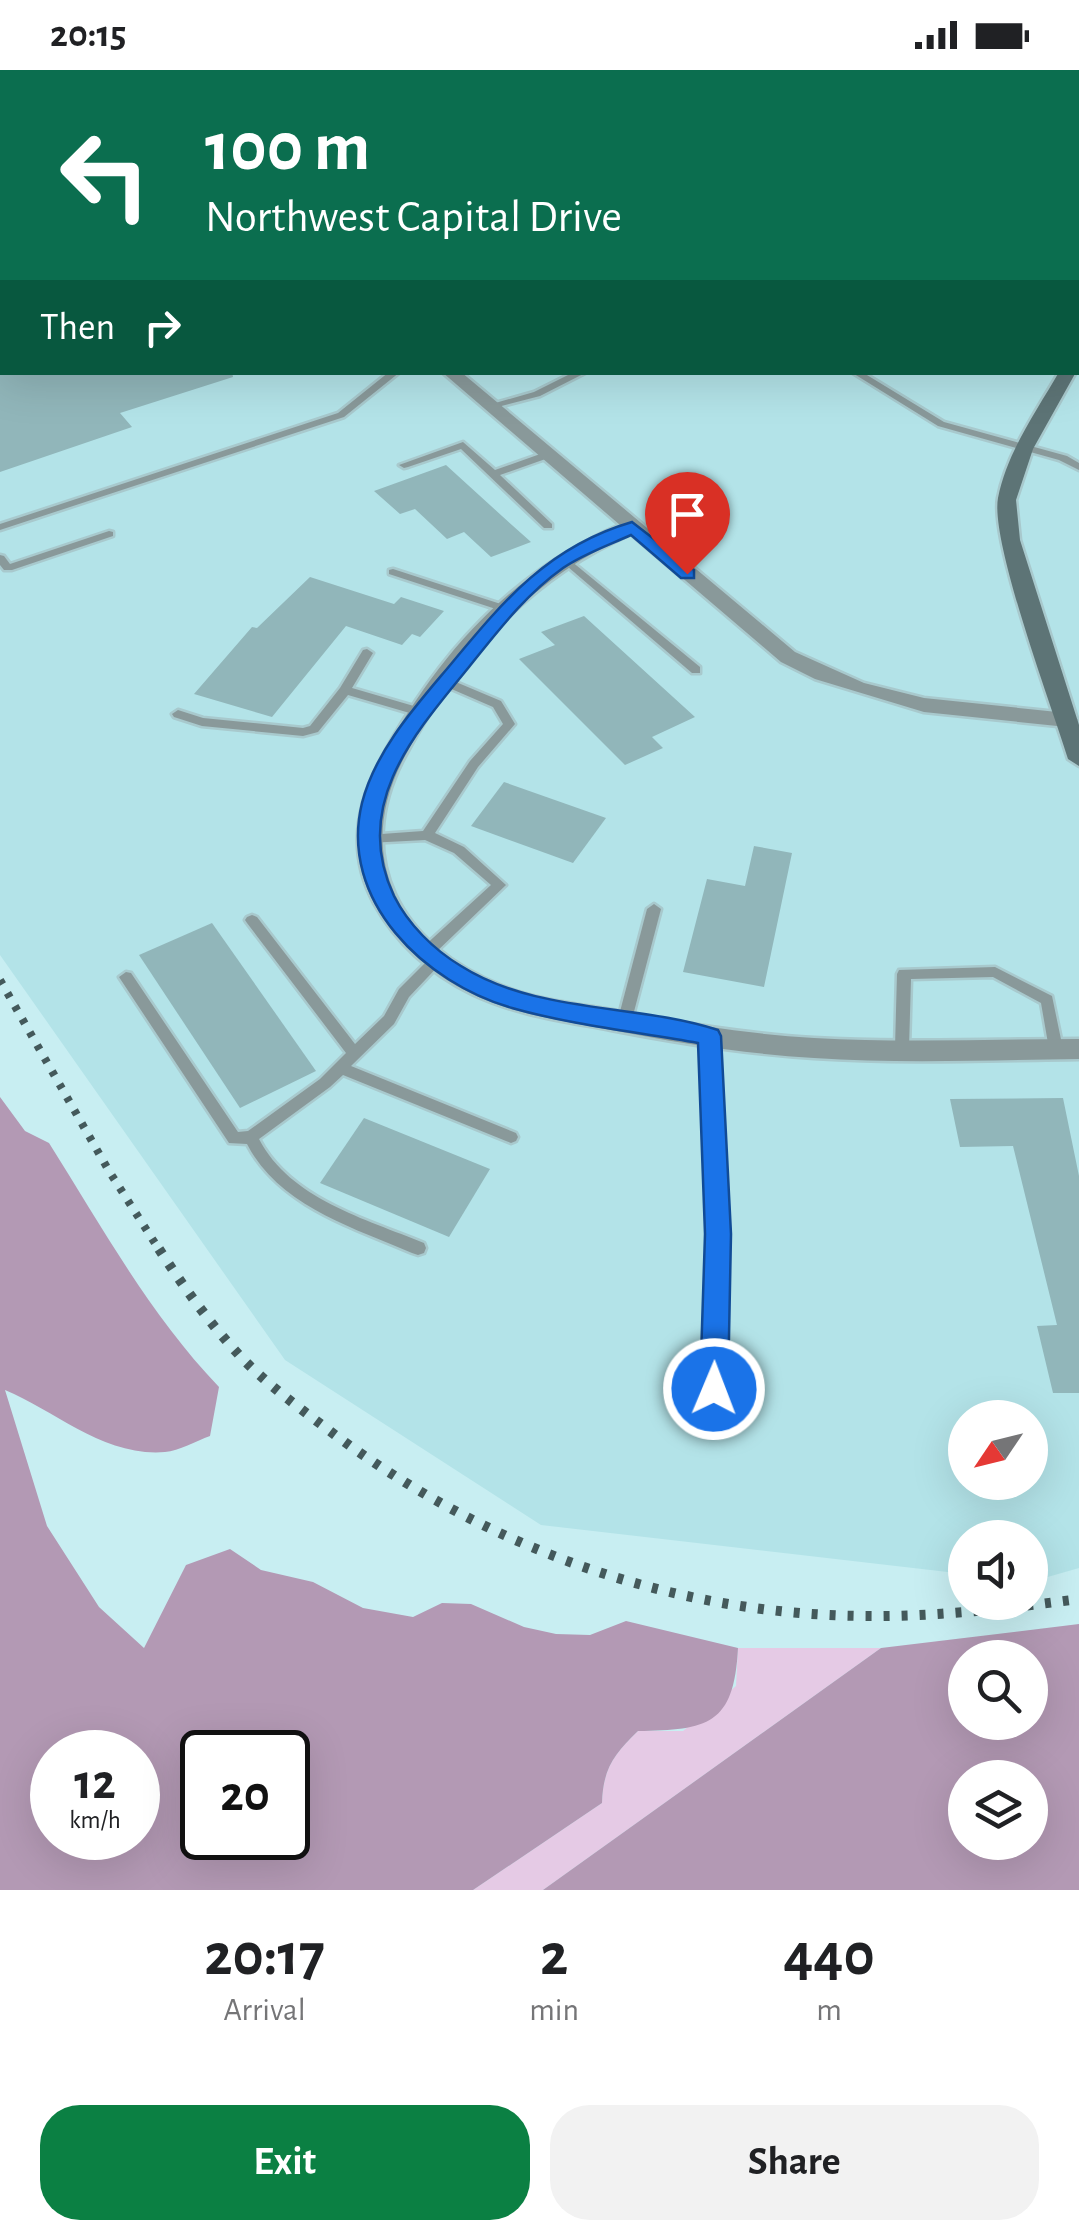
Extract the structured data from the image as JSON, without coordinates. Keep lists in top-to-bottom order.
{
  "north": "bottom left",
  "page": {
    "status": "20:15",
    "turn": ["100 m", "Northwest Capital Drive"],
    "then": "Then",
    "speed": "12 km/h",
    "limit": "20",
    "eta": [
      "20:17",
      "Arrival",
      "2",
      "min",
      "440",
      "m"
    ],
    "buttons": ["Exit", "Share"]
  }
}
